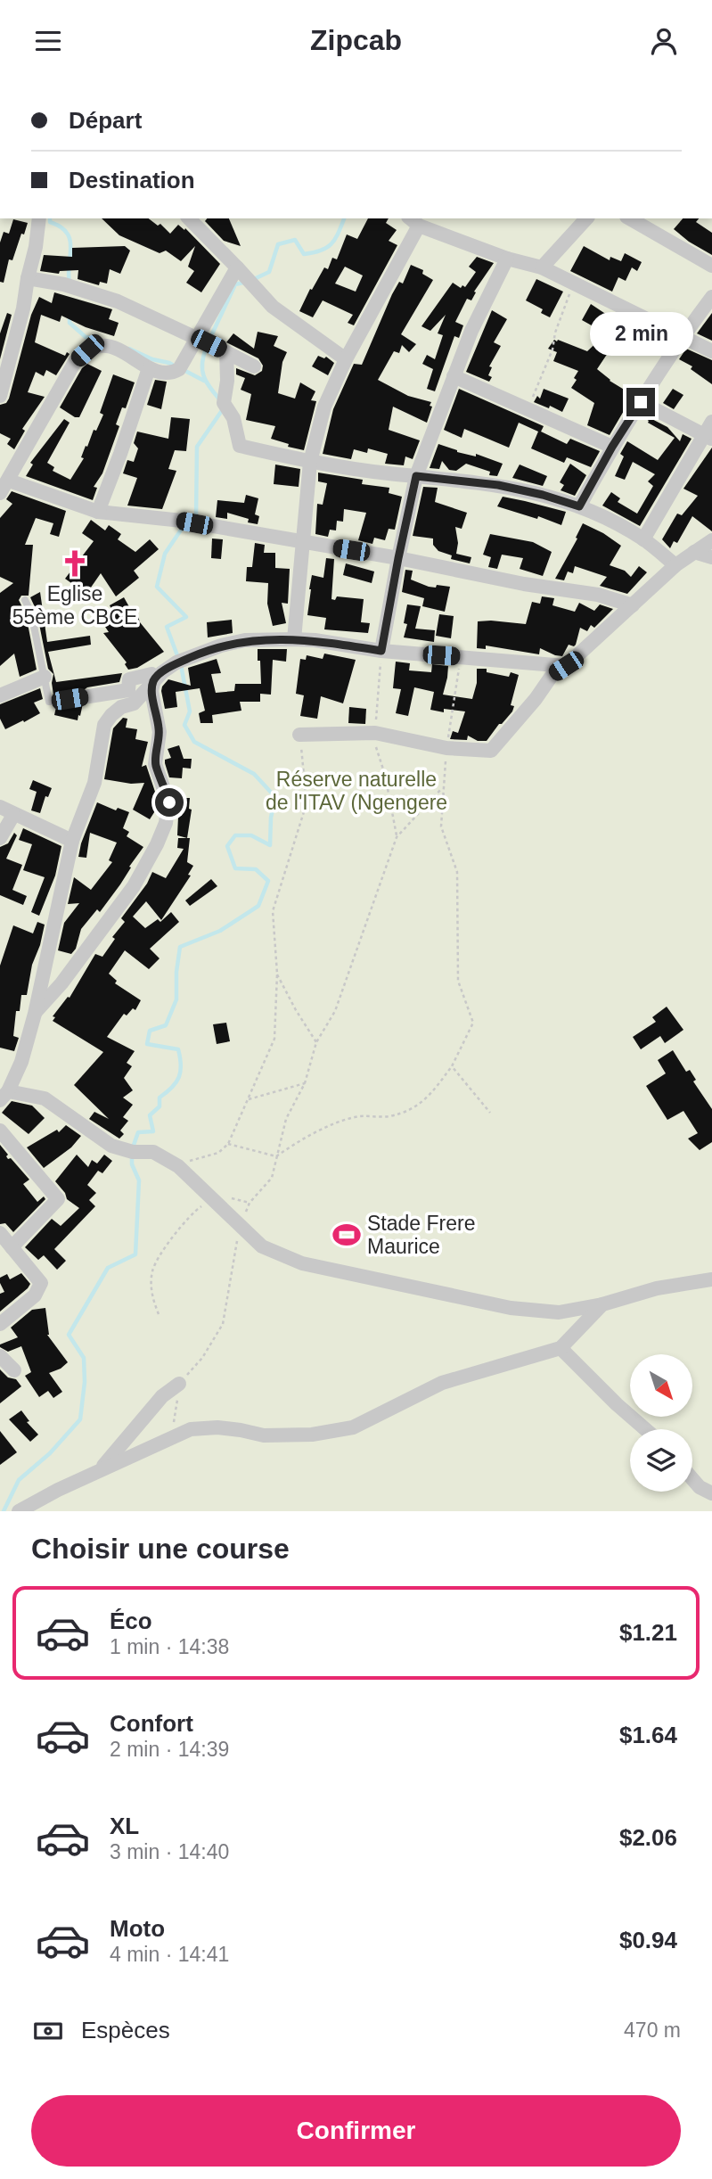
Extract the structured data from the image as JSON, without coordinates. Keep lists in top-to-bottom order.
{
  "parks": ["Réserve naturelle de l'ITAV (Ngengere"],
  "places": {
    "church": ["Eglise 55ème CBCE"],
    "sports": ["Stade Frere Maurice"]
  },
  "north": "bottom right",
  "page": {
    "header": "Zipcab",
    "banner": ["Départ", "Destination"],
    "bubble": "2 min",
    "heading": "Choisir une course",
    "list": [
      {
        "name": "Éco",
        "note": "1 min · 14:38",
        "value": "$1.21"
      },
      {
        "name": "Confort",
        "note": "2 min · 14:39",
        "value": "$1.64"
      },
      {
        "name": "XL",
        "note": "3 min · 14:40",
        "value": "$2.06"
      },
      {
        "name": "Moto",
        "note": "4 min · 14:41",
        "value": "$0.94"
      }
    ],
    "pay": ["Espèces", "470 m"],
    "buttons": "Confirmer"
  }
}
